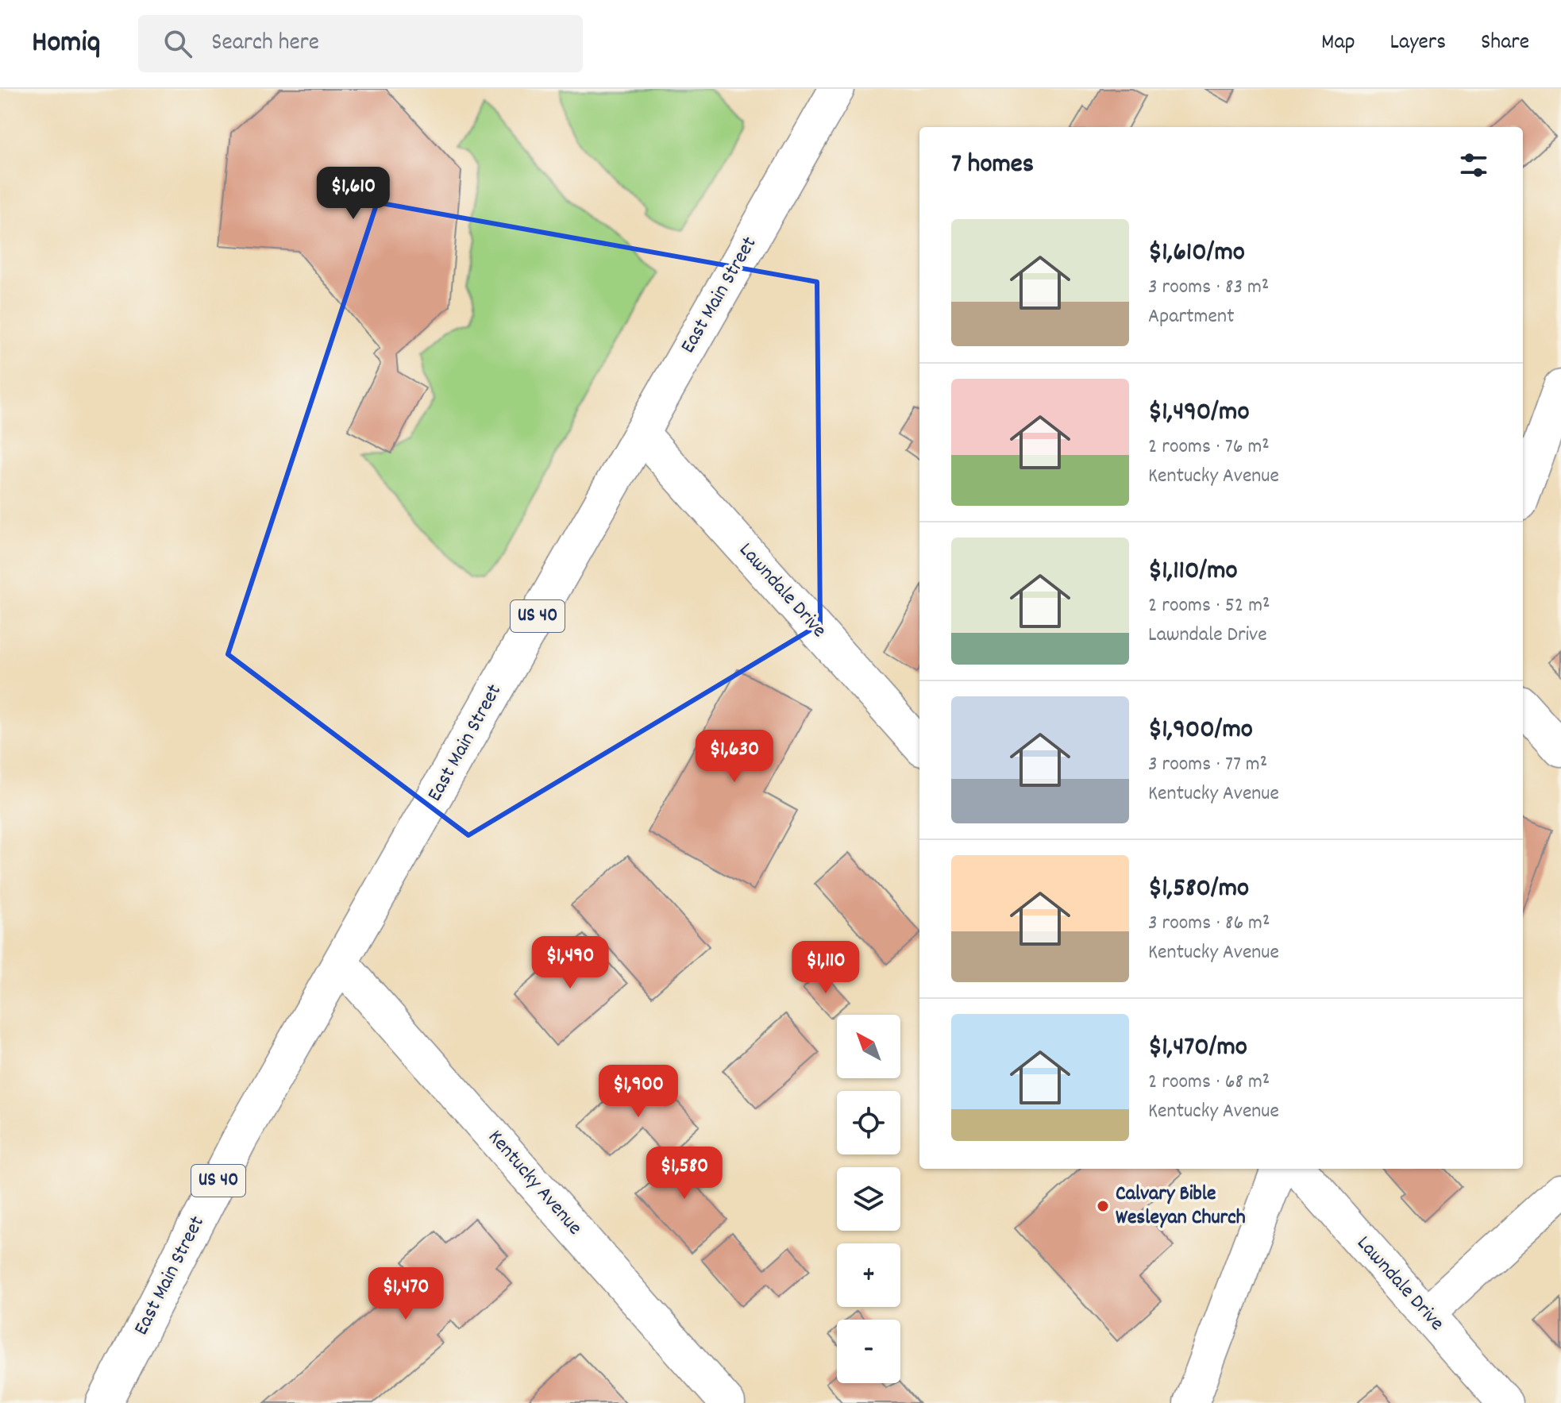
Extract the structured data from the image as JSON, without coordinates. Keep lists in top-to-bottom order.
{
  "streets": {
    "street": [
      "East Main Street",
      "Lawndale Drive",
      "US 40",
      "Kentucky Avenue"
    ]
  },
  "crossings": [
    ["East Main Street", "Lawndale Drive"],
    ["East Main Street", "Kentucky Avenue"]
  ],
  "places": ["Calvary Bible Wesleyan Church"],
  "north": "top left",
  "page": {
    "header": "Homiq",
    "search": "Search here",
    "nav": ["Map", "Layers", "Share"],
    "heading": "7 homes",
    "price": [
      "$1,610",
      "$1,630",
      "$1,490",
      "$1,110",
      "$1,900",
      "$1,580",
      "$1,470"
    ],
    "list": [
      {
        "name": "$1,610/mo",
        "note": "3 rooms · 83 m² · Apartment"
      },
      {
        "name": "$1,490/mo",
        "note": "2 rooms · 76 m² · Kentucky Avenue"
      },
      {
        "name": "$1,110/mo",
        "note": "2 rooms · 52 m² · Lawndale Drive"
      },
      {
        "name": "$1,900/mo",
        "note": "3 rooms · 77 m² · Kentucky Avenue"
      },
      {
        "name": "$1,580/mo",
        "note": "3 rooms · 86 m² · Kentucky Avenue"
      },
      {
        "name": "$1,470/mo",
        "note": "2 rooms · 68 m² · Kentucky Avenue"
      }
    ],
    "map_buttons": ["+", "−"]
  }
}
